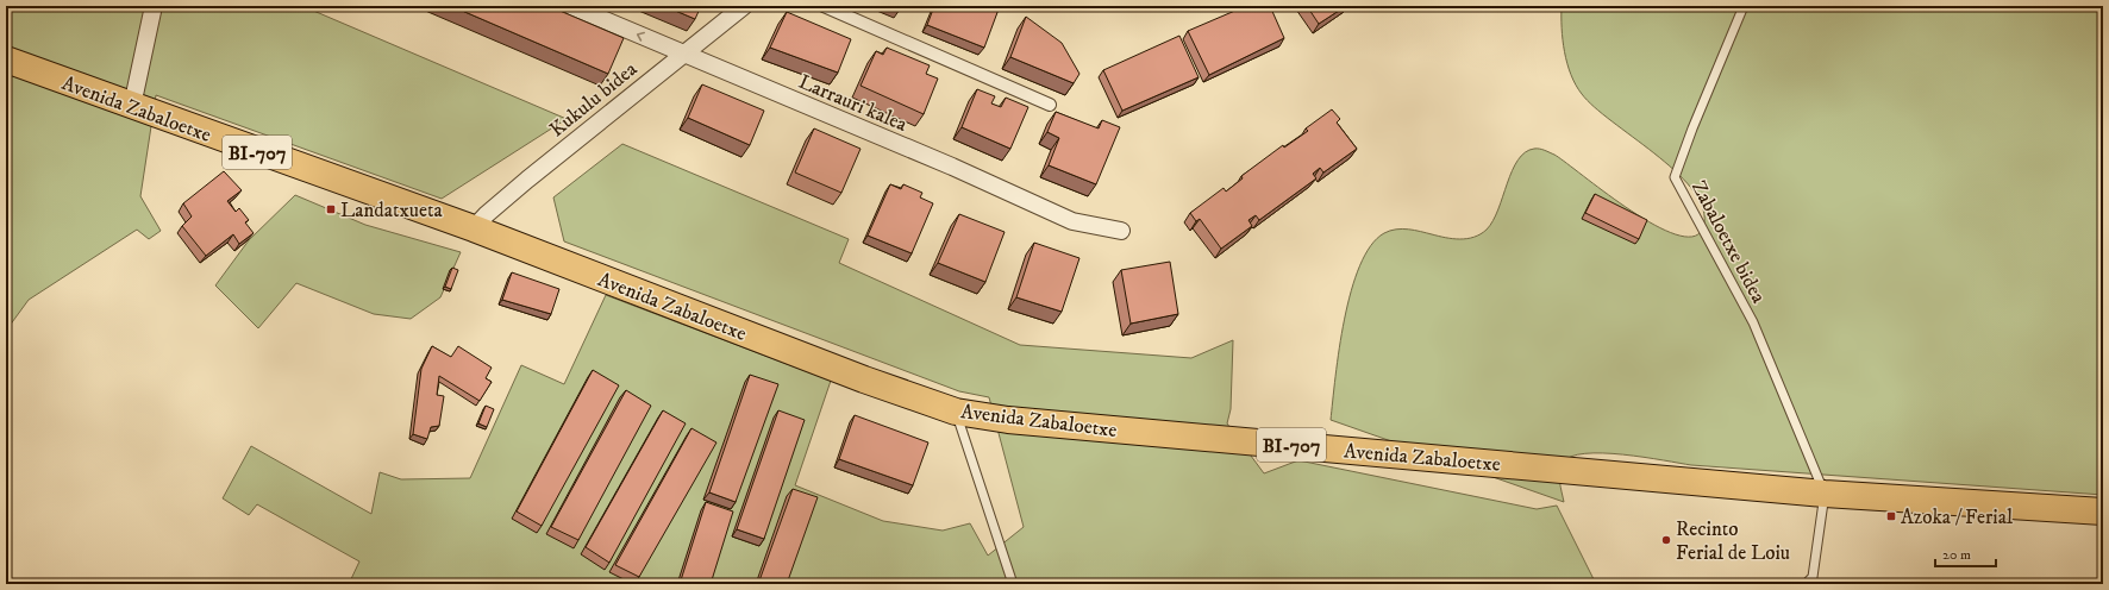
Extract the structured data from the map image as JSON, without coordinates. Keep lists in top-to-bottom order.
{
  "streets": {
    "main road": ["Avenida Zabaloetxe", "BI-707"],
    "street": ["Kukulu bidea", "Larrauri kalea"],
    "lane": ["Zabaloetxe bidea"]
  },
  "crossings": [
    ["Kukulu bidea", "Larrauri kalea"],
    ["Kukulu bidea", "Avenida Zabaloetxe"],
    ["Avenida Zabaloetxe", "Zabaloetxe bidea"]
  ],
  "places": {
    "transit": ["Landatxueta", "Azoka / Ferial"],
    "other": ["Recinto Ferial de Loiu"]
  },
  "scale_bar": "20 m"
}
